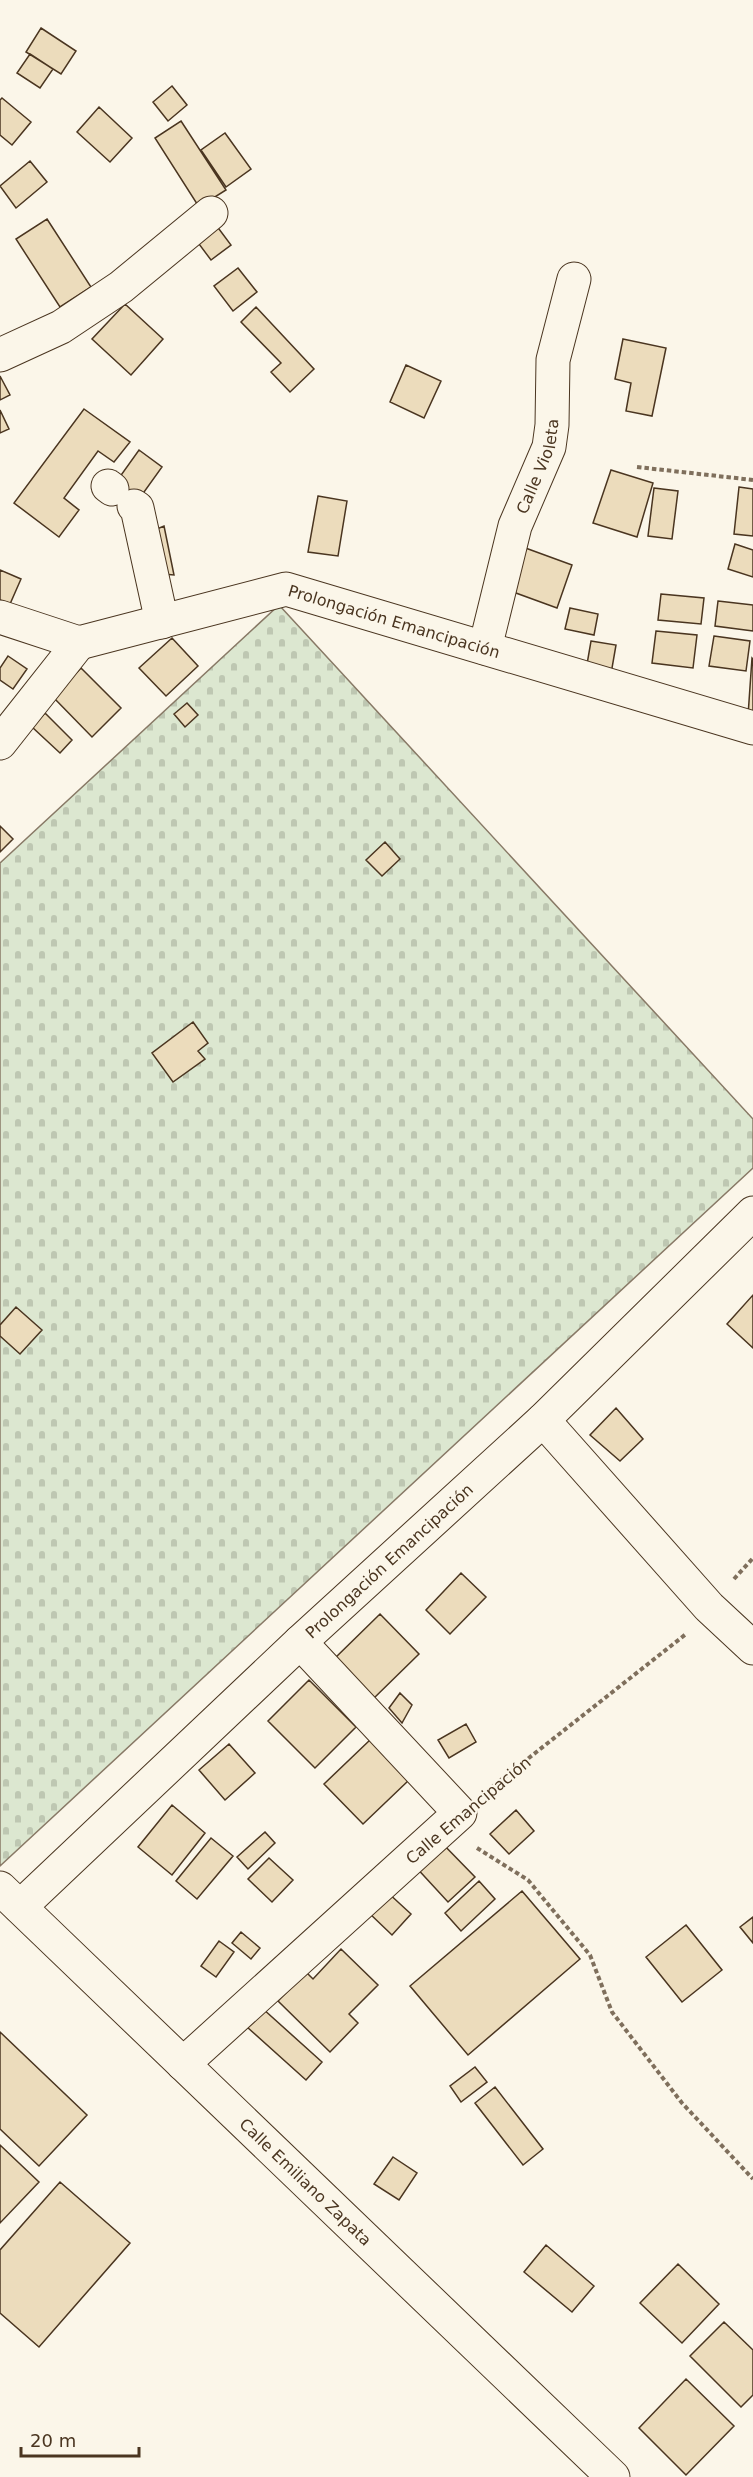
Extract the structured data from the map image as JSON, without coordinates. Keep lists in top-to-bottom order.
{
  "streets": {
    "street": [
      "Calle Violeta",
      "Prolongación Emancipación",
      "Calle Emancipación",
      "Calle Emiliano Zapata"
    ]
  },
  "crossings": [
    ["Calle Violeta", "Prolongación Emancipación"],
    ["Prolongación Emancipación", "Calle Emiliano Zapata"],
    ["Calle Emancipación", "Calle Emiliano Zapata"]
  ],
  "scale_bar": "20 m"
}
